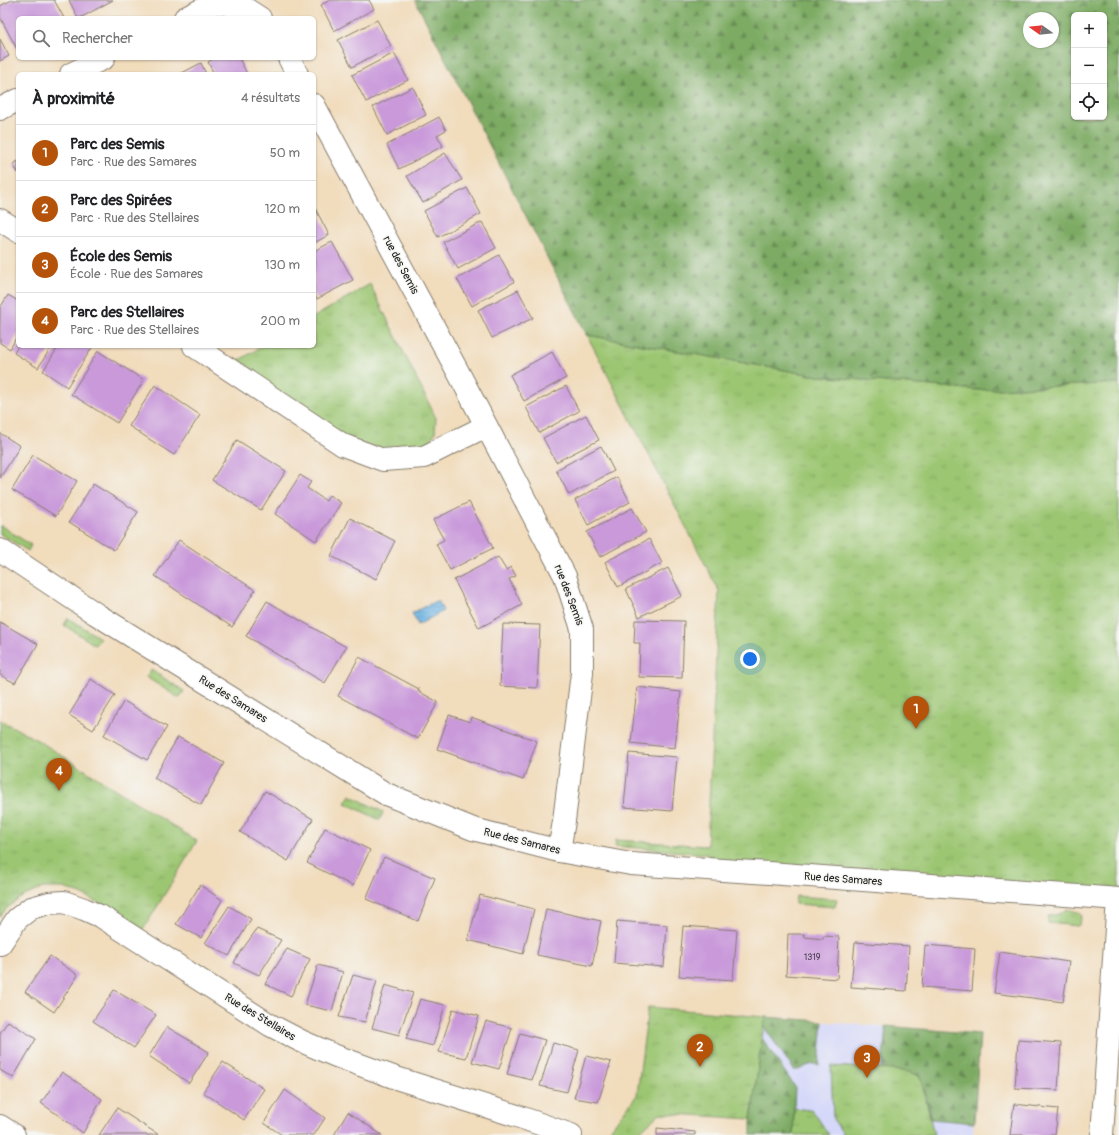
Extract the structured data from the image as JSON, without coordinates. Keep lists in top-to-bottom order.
{
  "streets": {
    "street": ["rue des Semis", "Rue des Samares", "Rue des Stellaires"]
  },
  "crossings": [
    ["rue des Semis", "Rue des Samares"]
  ],
  "house_numbers": ["1319"],
  "north": "left",
  "page": {
    "map_buttons": ["+", "−"],
    "search": "Rechercher",
    "heading": ["À proximité", "4 résultats"],
    "list": [
      {
        "mark": "1",
        "name": "Parc des Semis",
        "note": "Parc · Rue des Samares",
        "value": "50 m"
      },
      {
        "mark": "2",
        "name": "Parc des Spirées",
        "note": "Parc · Rue des Stellaires",
        "value": "120 m"
      },
      {
        "mark": "3",
        "name": "École des Semis",
        "note": "École · Rue des Samares",
        "value": "130 m"
      },
      {
        "mark": "4",
        "name": "Parc des Stellaires",
        "note": "Parc · Rue des Stellaires",
        "value": "200 m"
      }
    ],
    "pins": [
      "1",
      "4",
      "2",
      "3"
    ]
  }
}
